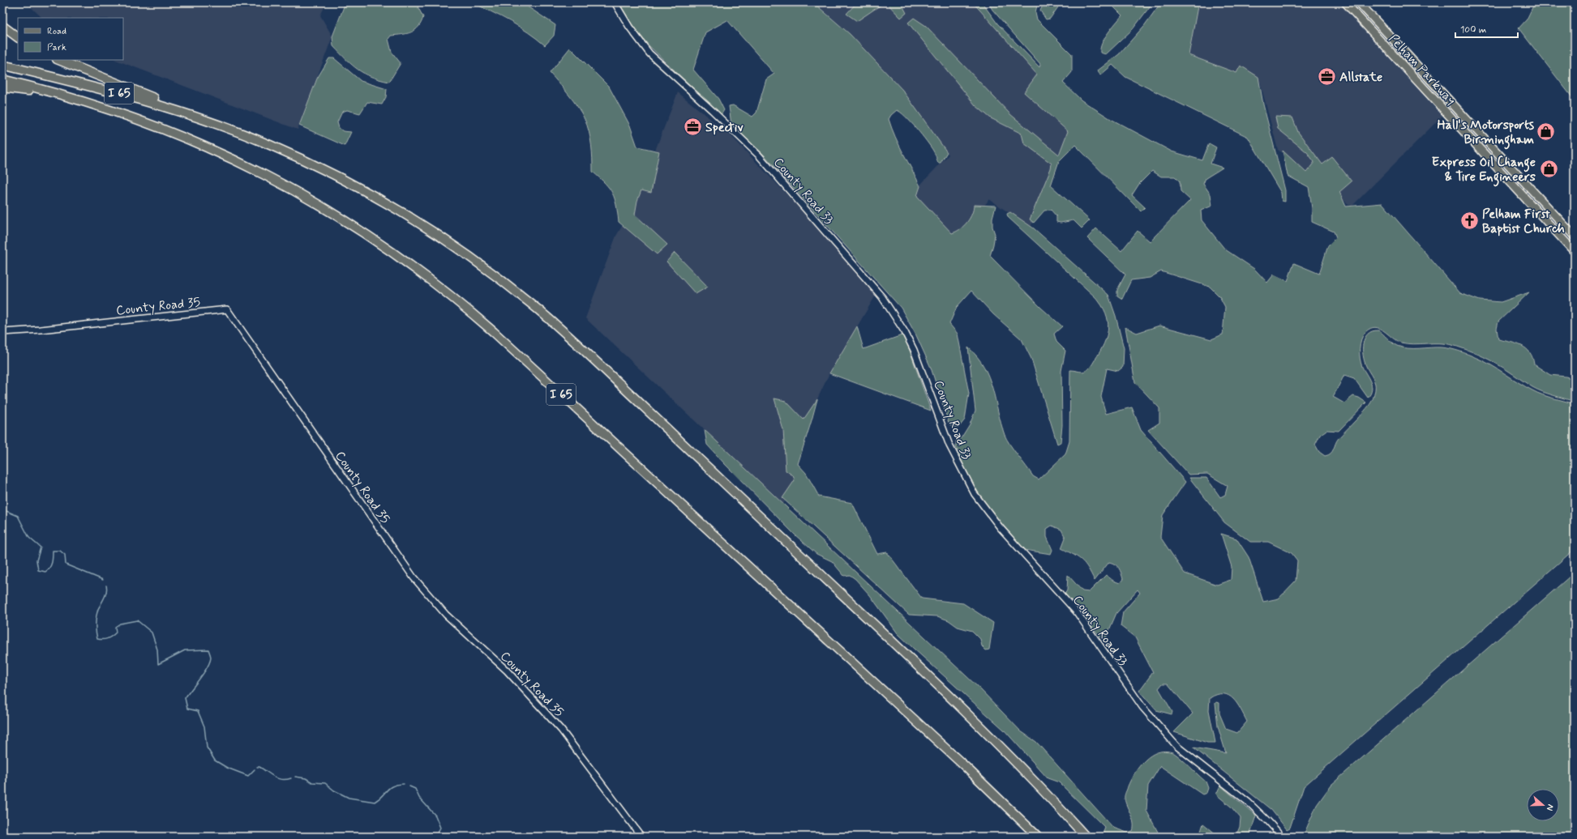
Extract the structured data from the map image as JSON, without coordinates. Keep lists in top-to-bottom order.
{
  "streets": {
    "highway": ["I 65"],
    "main road": ["Pelham Parkway"],
    "street": ["County Road 33", "County Road 35"]
  },
  "places": {
    "office": ["Allstate", "Spectiv"],
    "shop": ["Hall's Motorsports Birmingham", "Express Oil Change & Tire Engineers"],
    "church": ["Pelham First Baptist Church"]
  },
  "legend": ["Road", "Park"],
  "scale_bar": "100 m",
  "north": "right"
}
